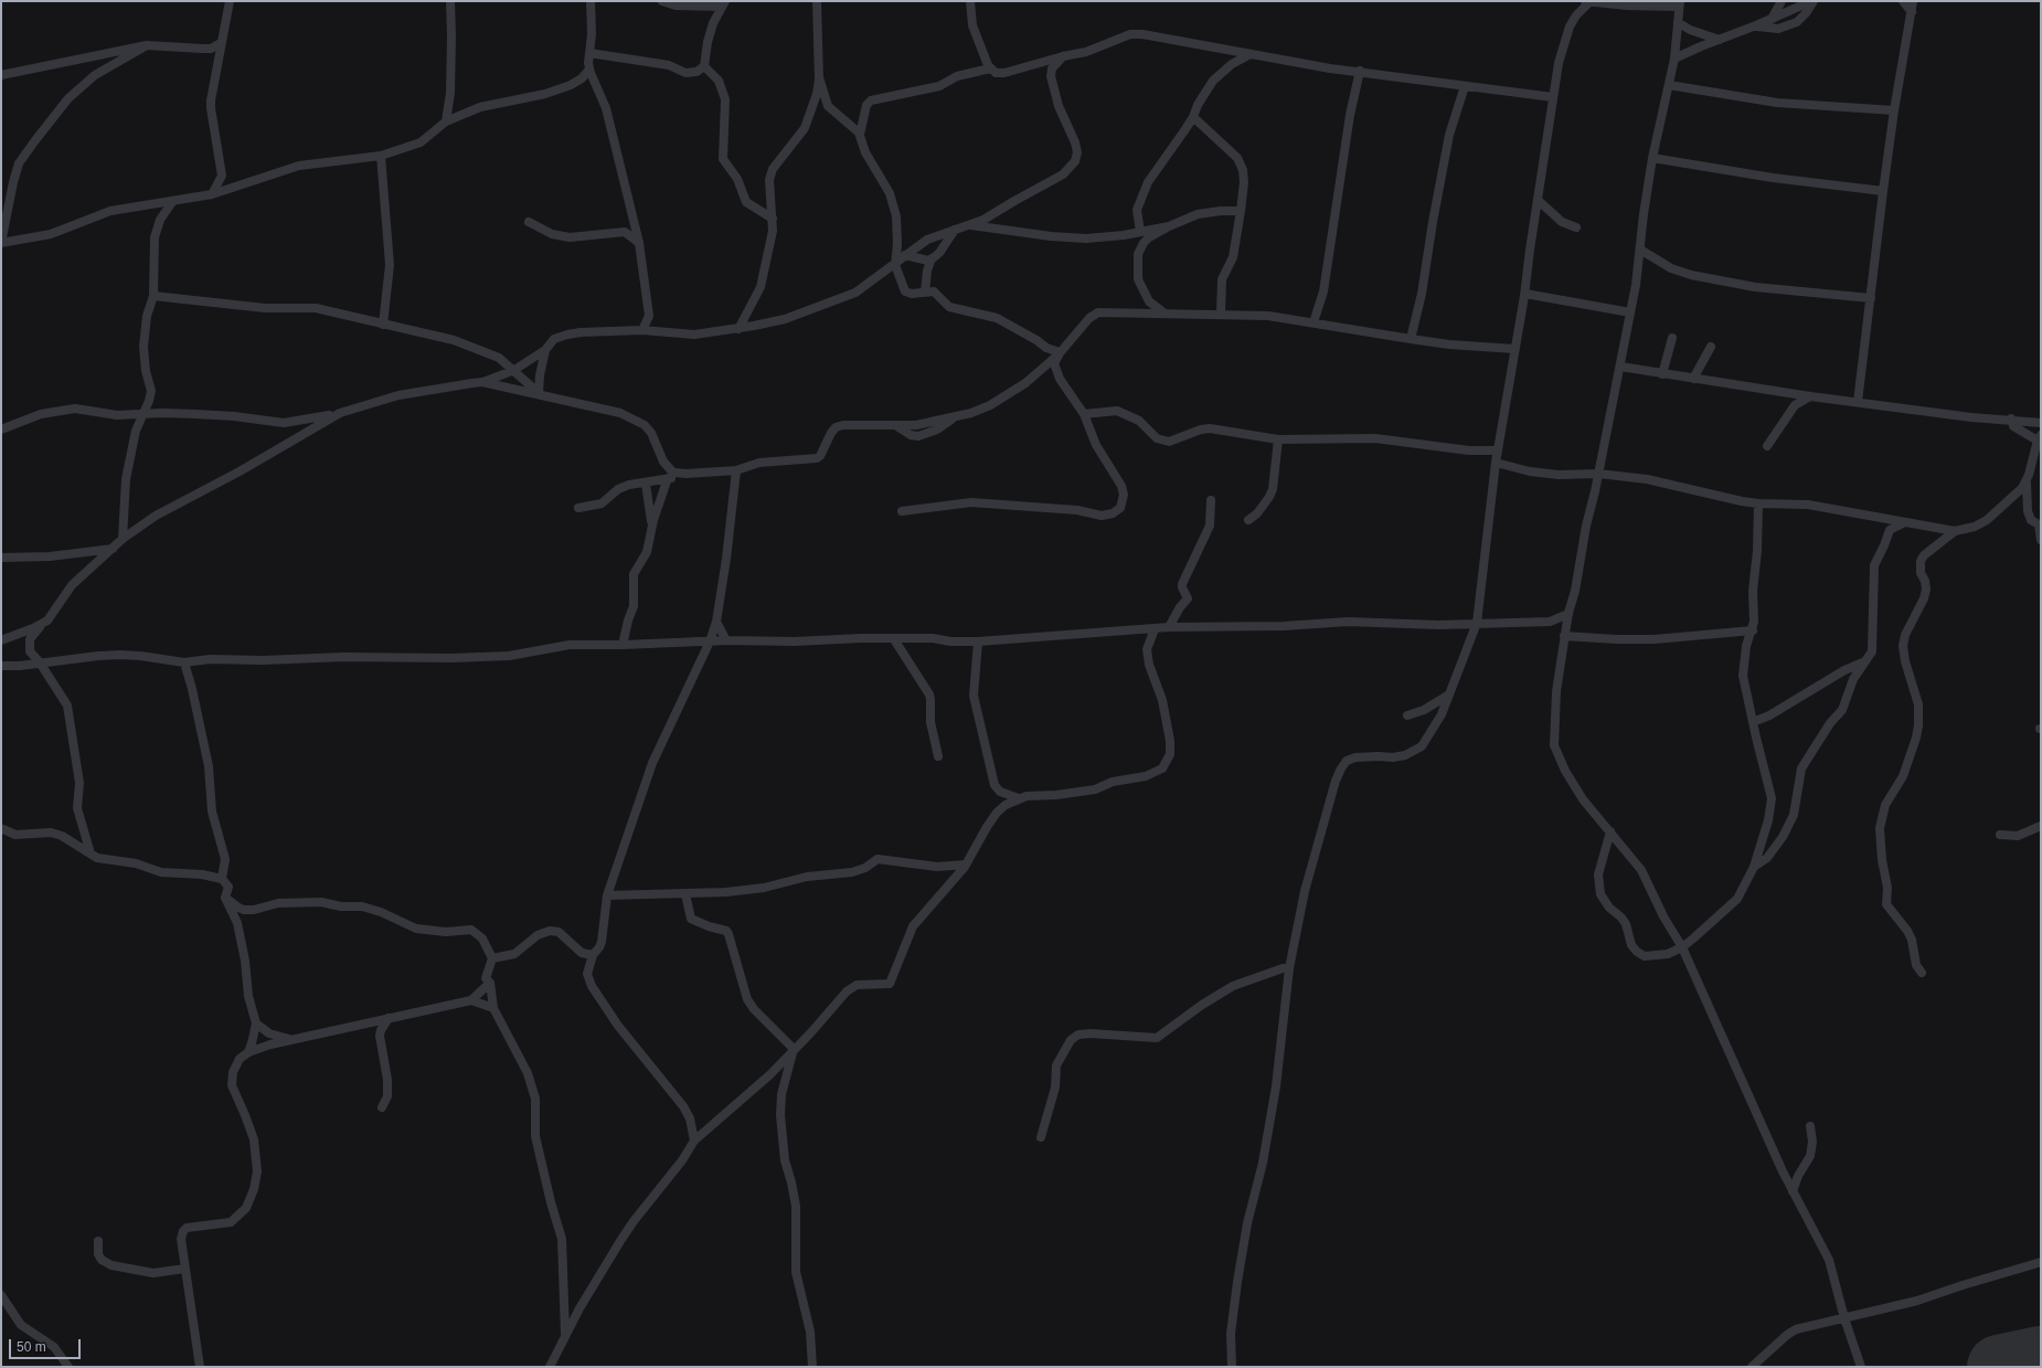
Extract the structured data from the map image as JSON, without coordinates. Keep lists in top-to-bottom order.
{
  "scale_bar": "50 m"
}
